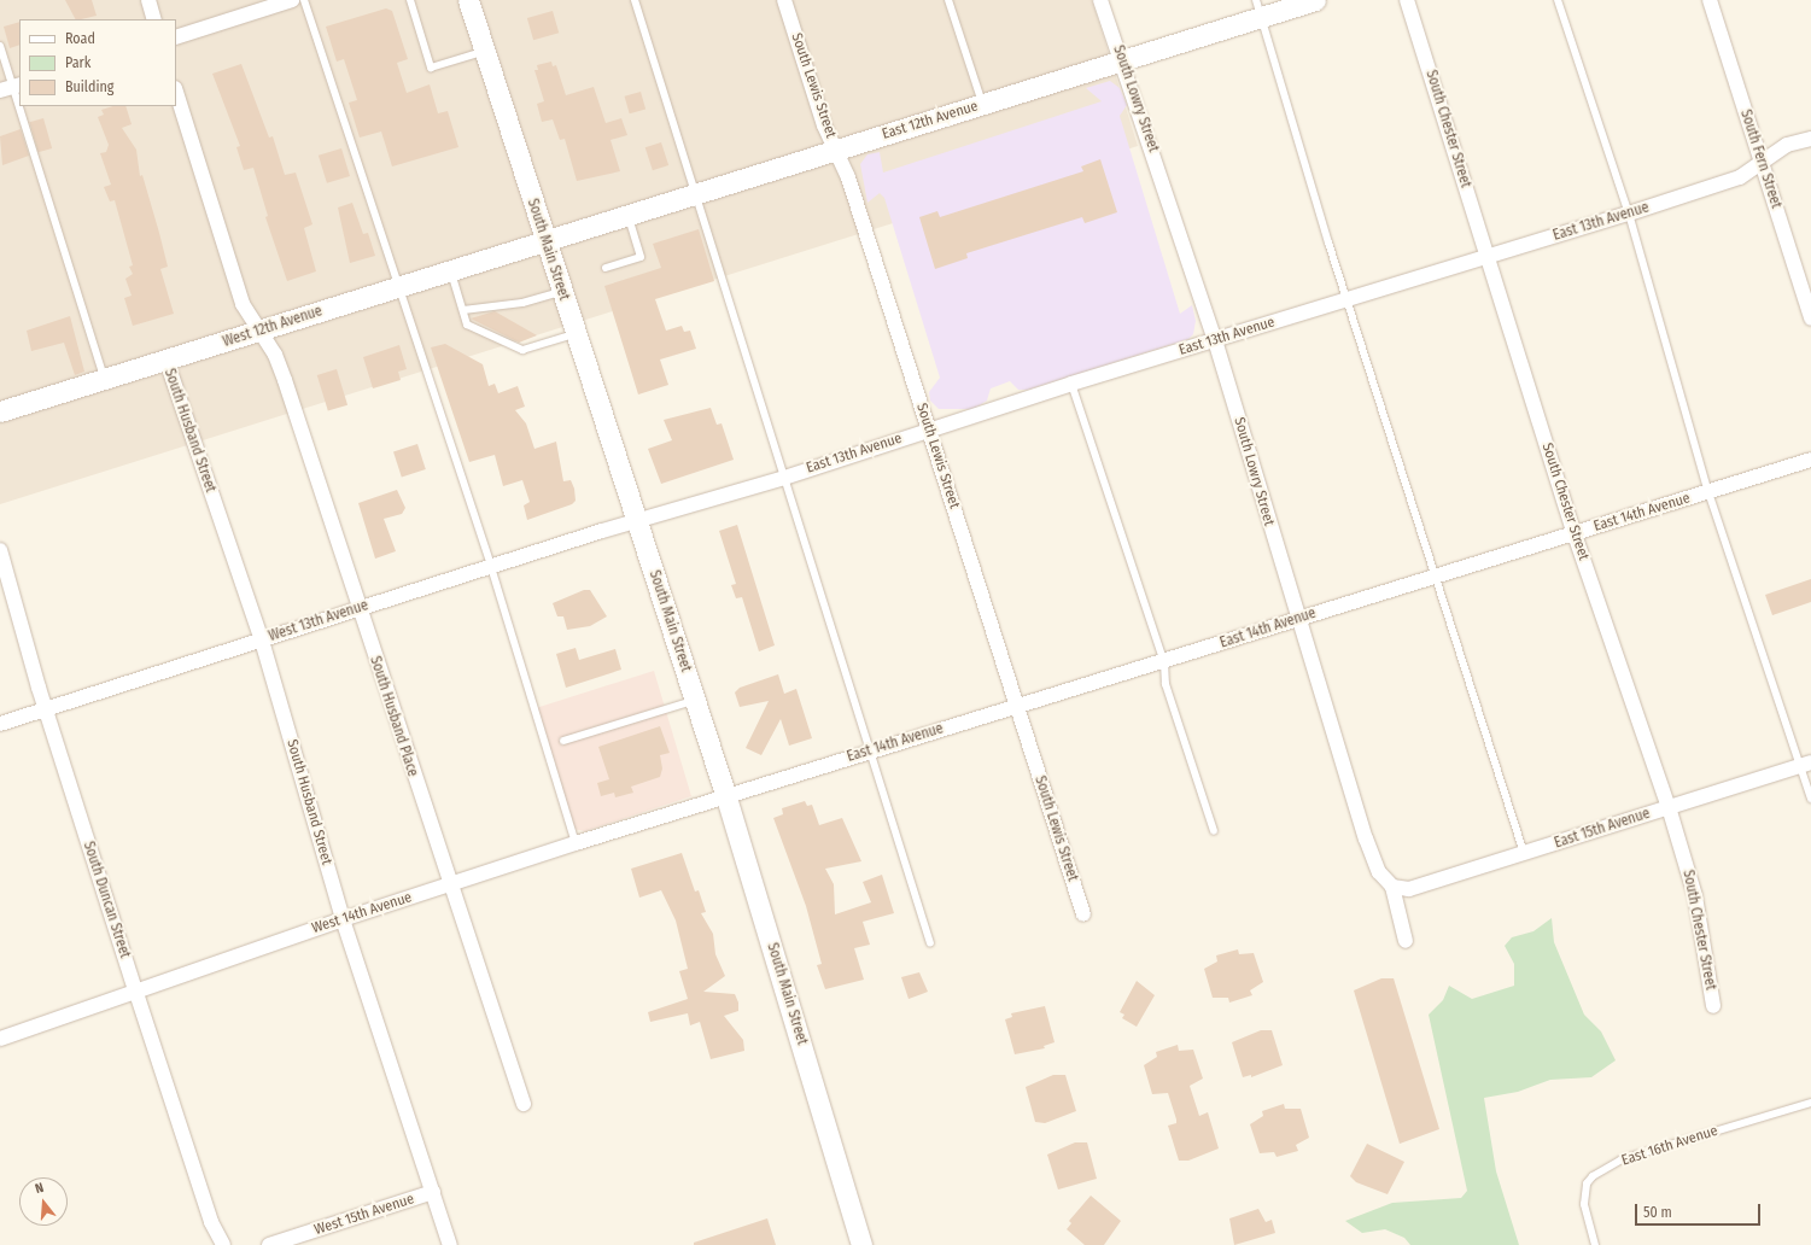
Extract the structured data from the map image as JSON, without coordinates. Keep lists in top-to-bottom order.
{
  "streets": {
    "main road": ["East 12th Avenue", "South Main Street", "West 12th Avenue"],
    "street": [
      "South Lewis Street",
      "South Lowry Street",
      "South Chester Street",
      "South Fern Street",
      "East 13th Avenue",
      "South Husband Street",
      "East 14th Avenue",
      "West 13th Avenue",
      "South Husband Place",
      "East 15th Avenue",
      "South Duncan Street",
      "West 14th Avenue",
      "West 15th Avenue"
    ],
    "lane": ["East 16th Avenue"]
  },
  "crossings": [
    ["South Lewis Street", "East 12th Avenue"],
    ["South Lewis Street", "East 13th Avenue"],
    ["South Lewis Street", "East 14th Avenue"],
    ["South Lowry Street", "East 12th Avenue"],
    ["South Lowry Street", "East 13th Avenue"],
    ["South Lowry Street", "East 14th Avenue"],
    ["South Lowry Street", "East 15th Avenue"],
    ["East 12th Avenue", "South Main Street"],
    ["East 12th Avenue", "West 12th Avenue"],
    ["South Chester Street", "East 13th Avenue"],
    ["South Chester Street", "East 14th Avenue"],
    ["South Chester Street", "East 15th Avenue"],
    ["South Fern Street", "East 13th Avenue"],
    ["East 13th Avenue", "South Main Street"],
    ["East 13th Avenue", "West 13th Avenue"],
    ["South Main Street", "West 12th Avenue"],
    ["South Main Street", "East 14th Avenue"],
    ["South Main Street", "West 13th Avenue"],
    ["South Main Street", "West 14th Avenue"],
    ["West 12th Avenue", "South Husband Street"],
    ["West 12th Avenue", "South Husband Place"],
    ["South Husband Street", "West 13th Avenue"],
    ["South Husband Street", "West 14th Avenue"],
    ["South Husband Street", "West 15th Avenue"],
    ["East 14th Avenue", "West 14th Avenue"],
    ["West 13th Avenue", "South Husband Place"],
    ["West 13th Avenue", "South Duncan Street"],
    ["South Husband Place", "West 14th Avenue"],
    ["South Duncan Street", "West 14th Avenue"]
  ],
  "legend": ["Road", "Park", "Building"],
  "scale_bar": "50 m",
  "north": "top"
}
